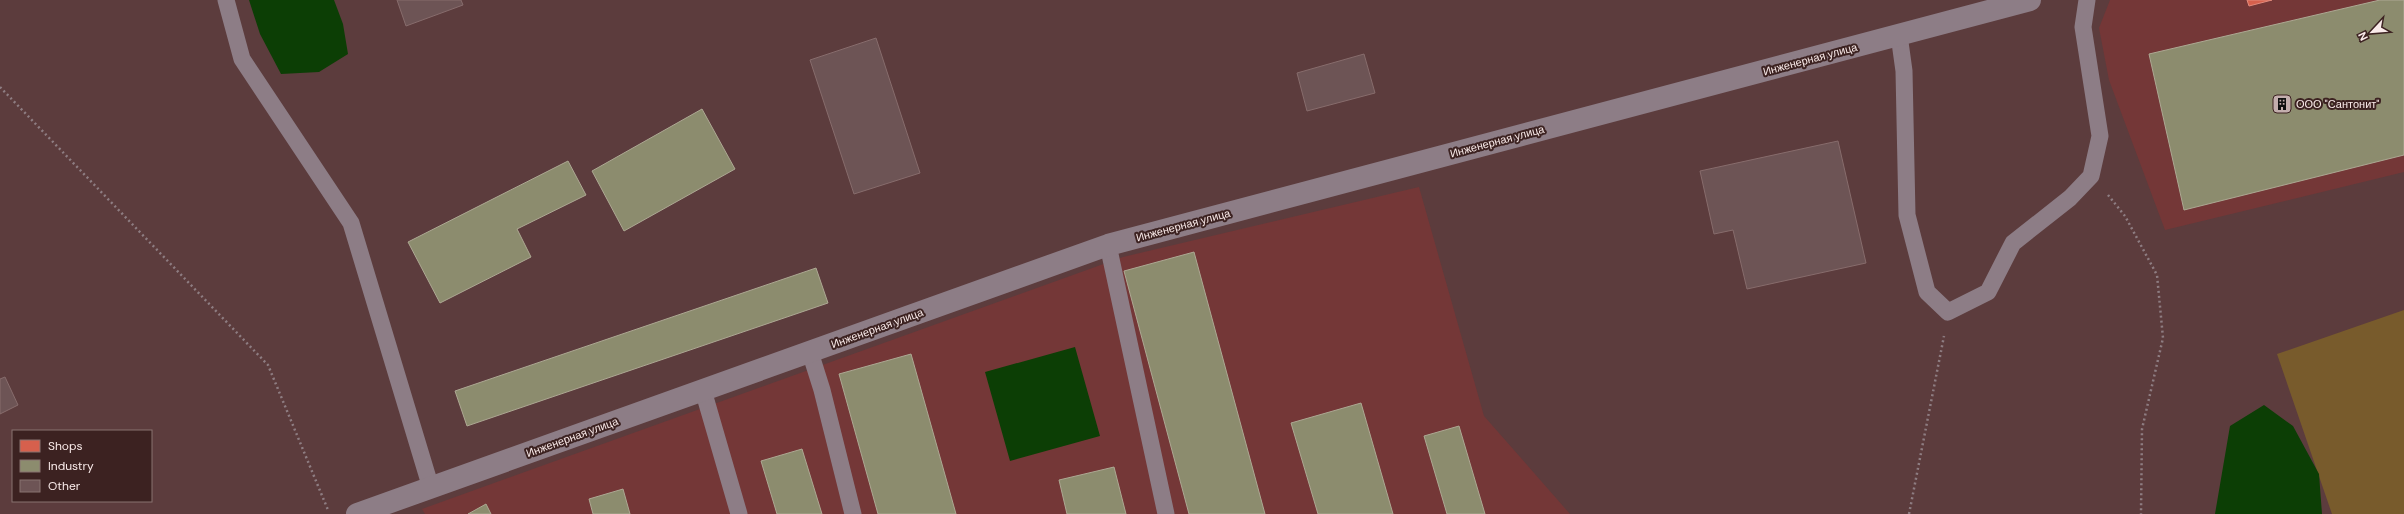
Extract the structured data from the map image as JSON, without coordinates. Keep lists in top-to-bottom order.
{
  "streets": {
    "street": ["Инженерная улица"]
  },
  "places": {
    "building": ["ООО \"Сантонит\""]
  },
  "legend": ["Shops", "Industry", "Other"],
  "north": "bottom left"
}
